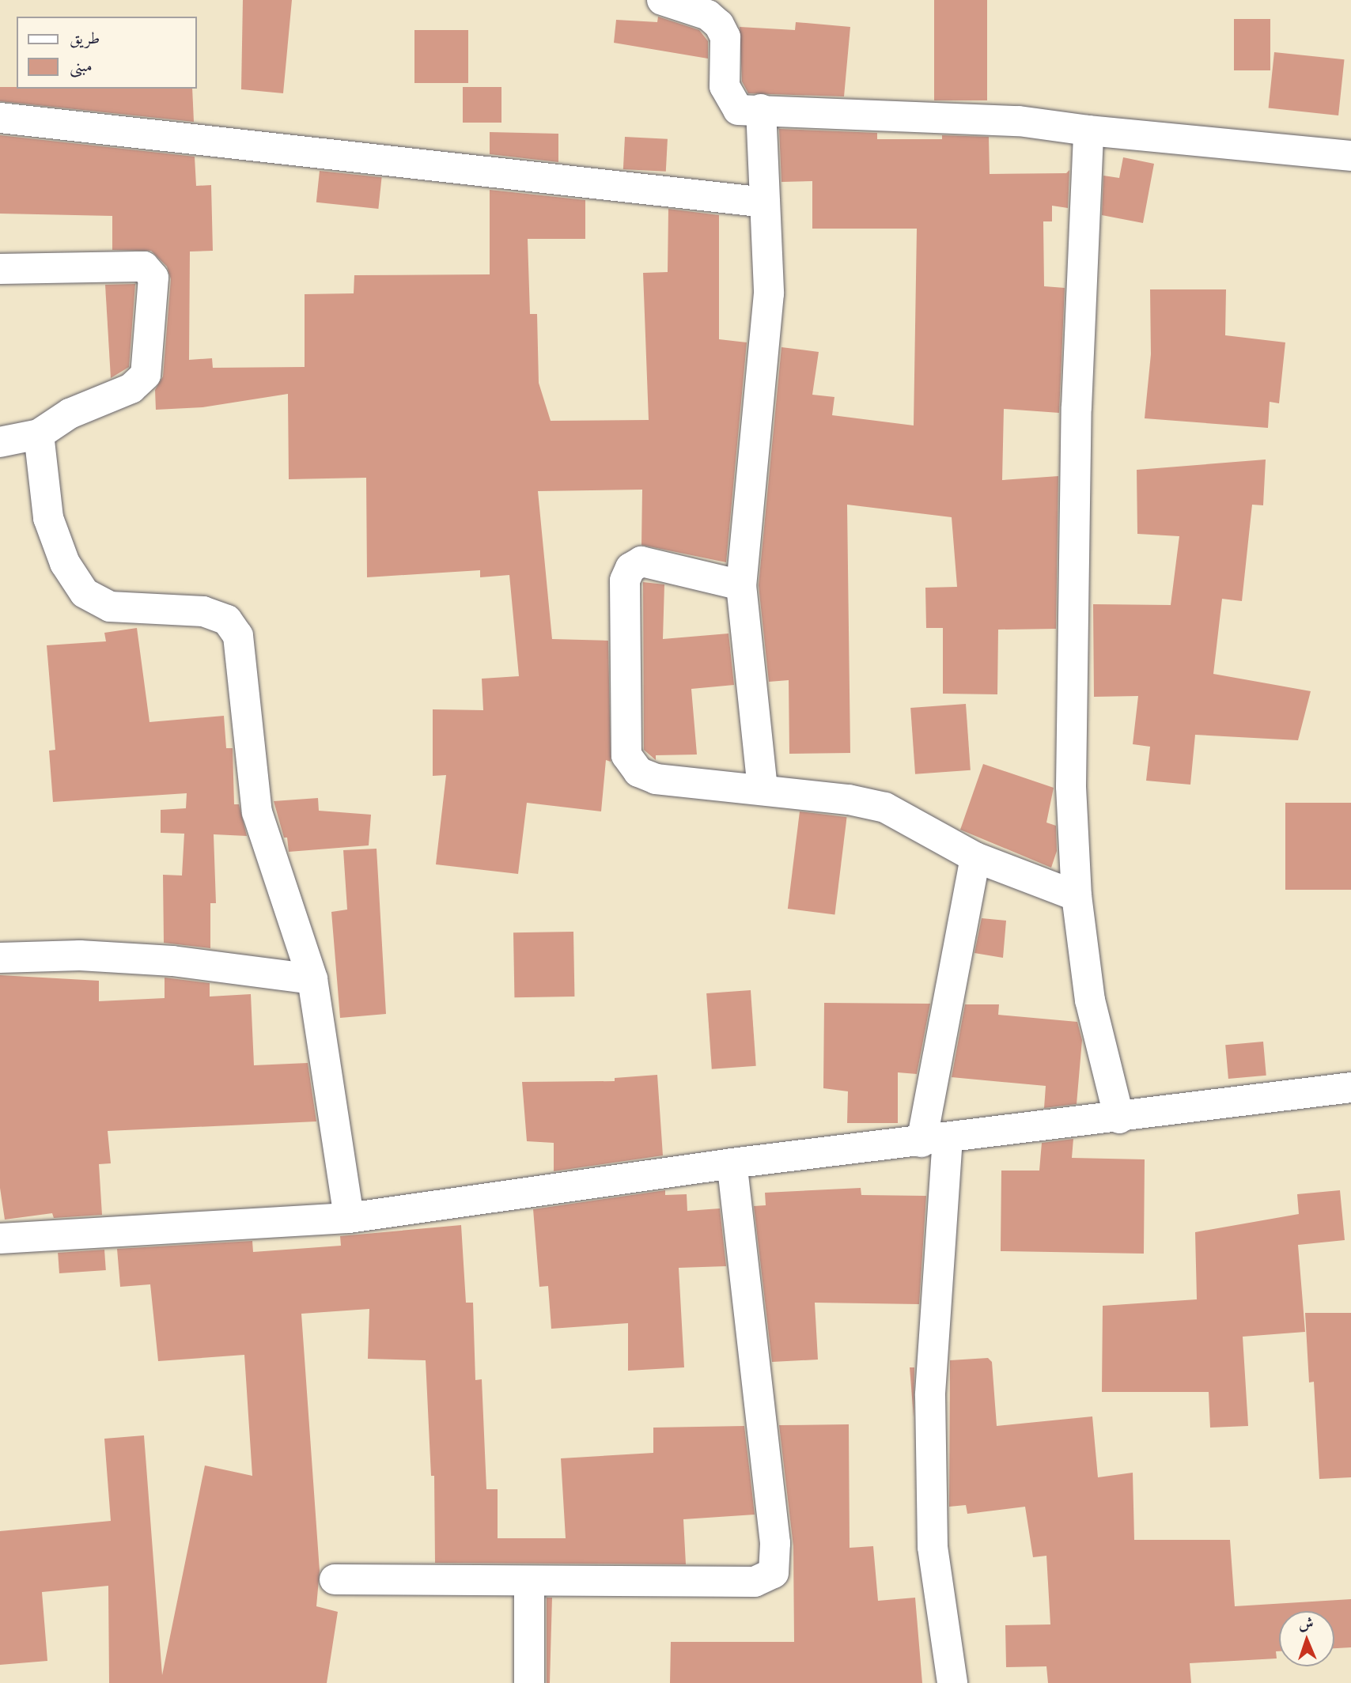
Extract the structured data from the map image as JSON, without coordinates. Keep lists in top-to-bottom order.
{
  "legend": ["طريق", "مبنى"],
  "north": "top"
}
